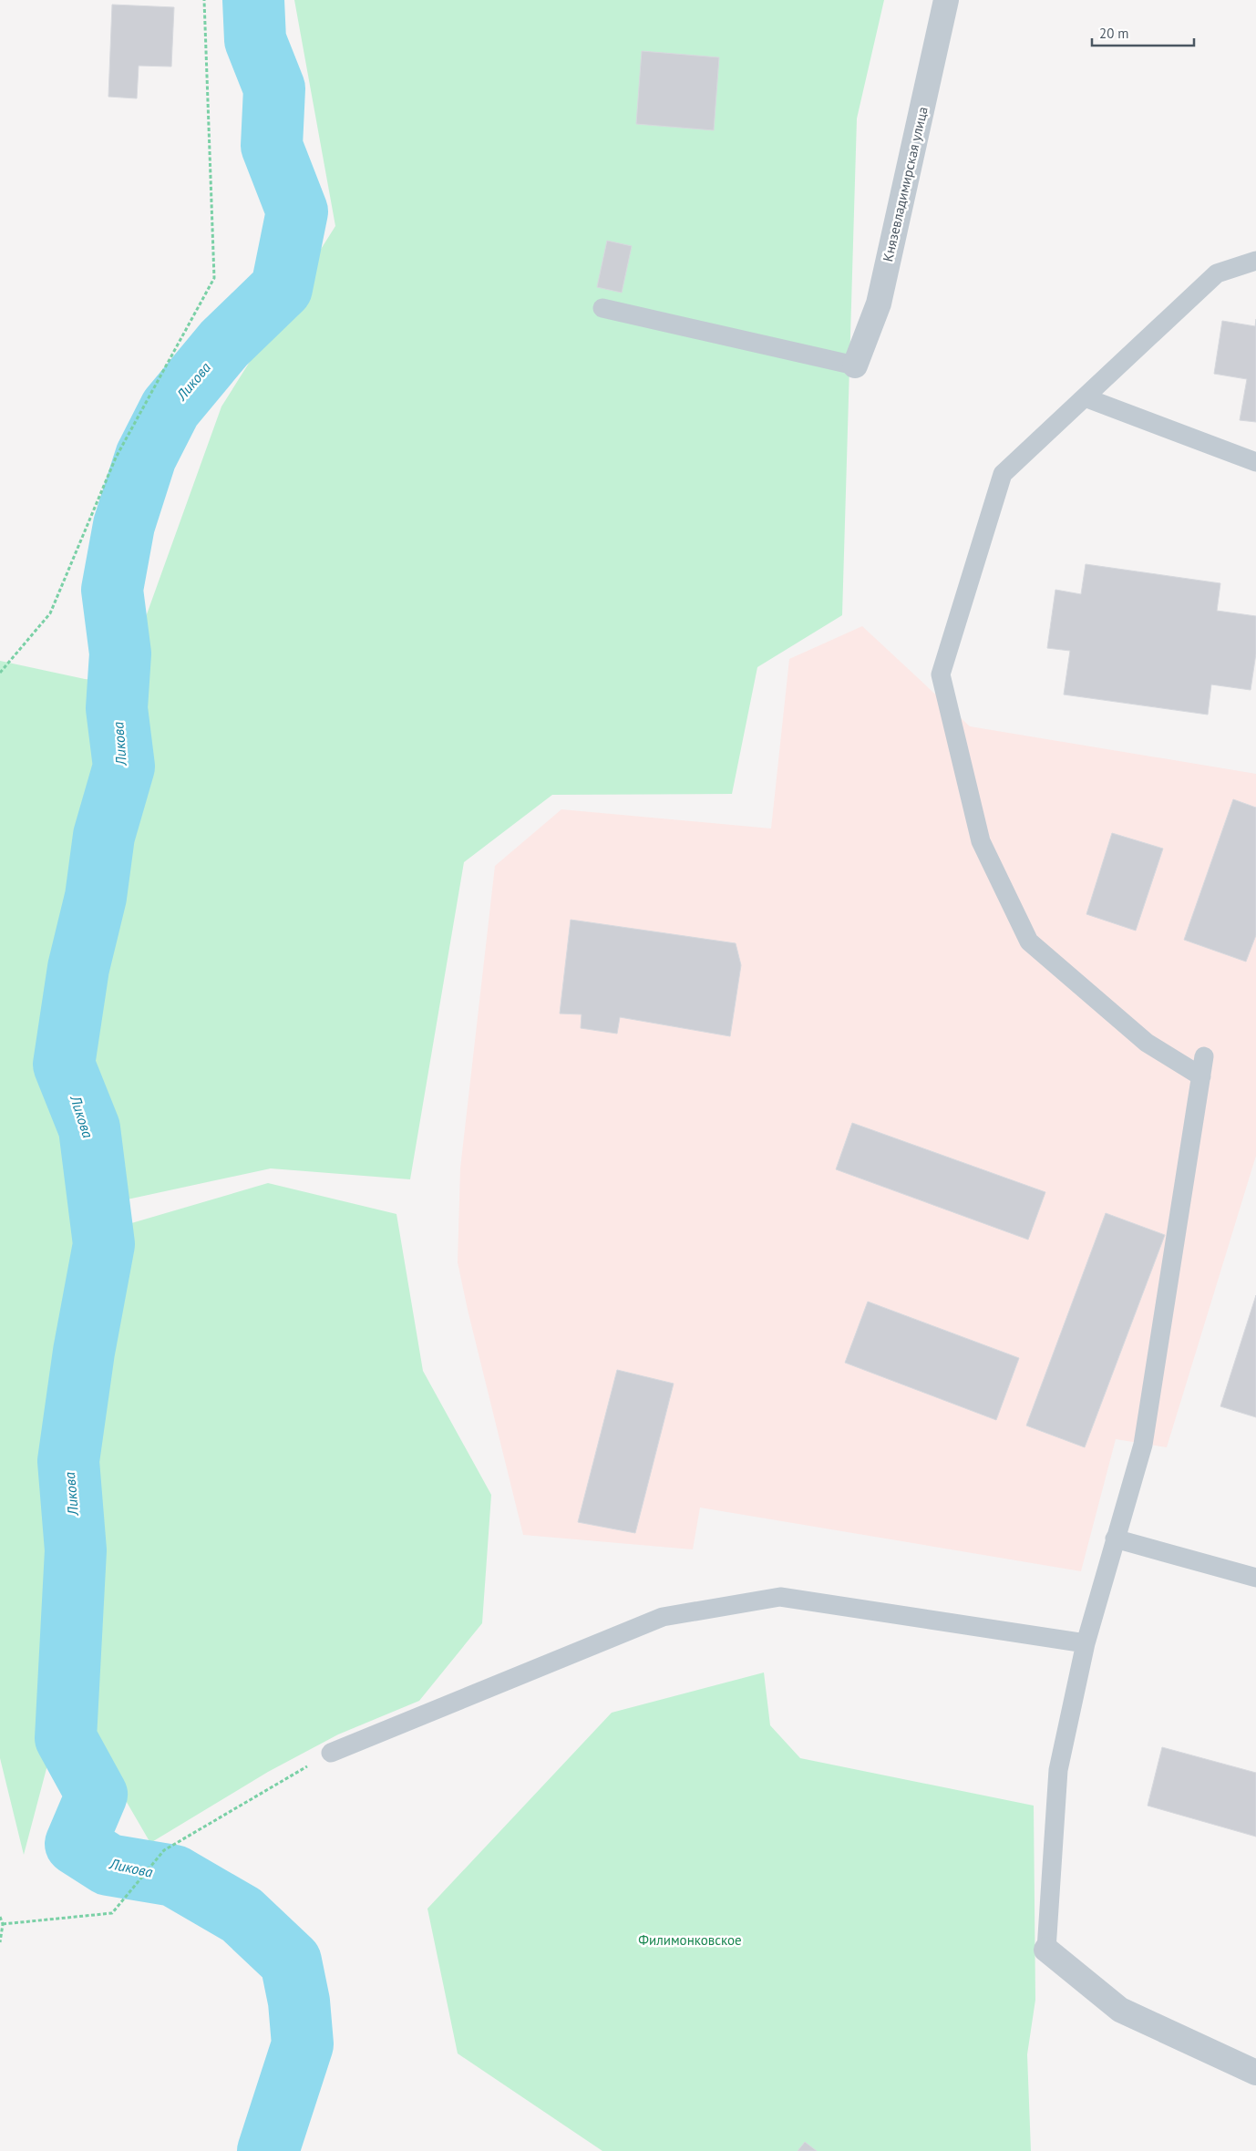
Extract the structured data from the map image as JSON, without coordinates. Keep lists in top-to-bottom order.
{
  "streets": {
    "street": ["Князевладимирская улица"]
  },
  "water": ["Ликова"],
  "parks": ["Филимонковское"],
  "scale_bar": "20 m"
}
